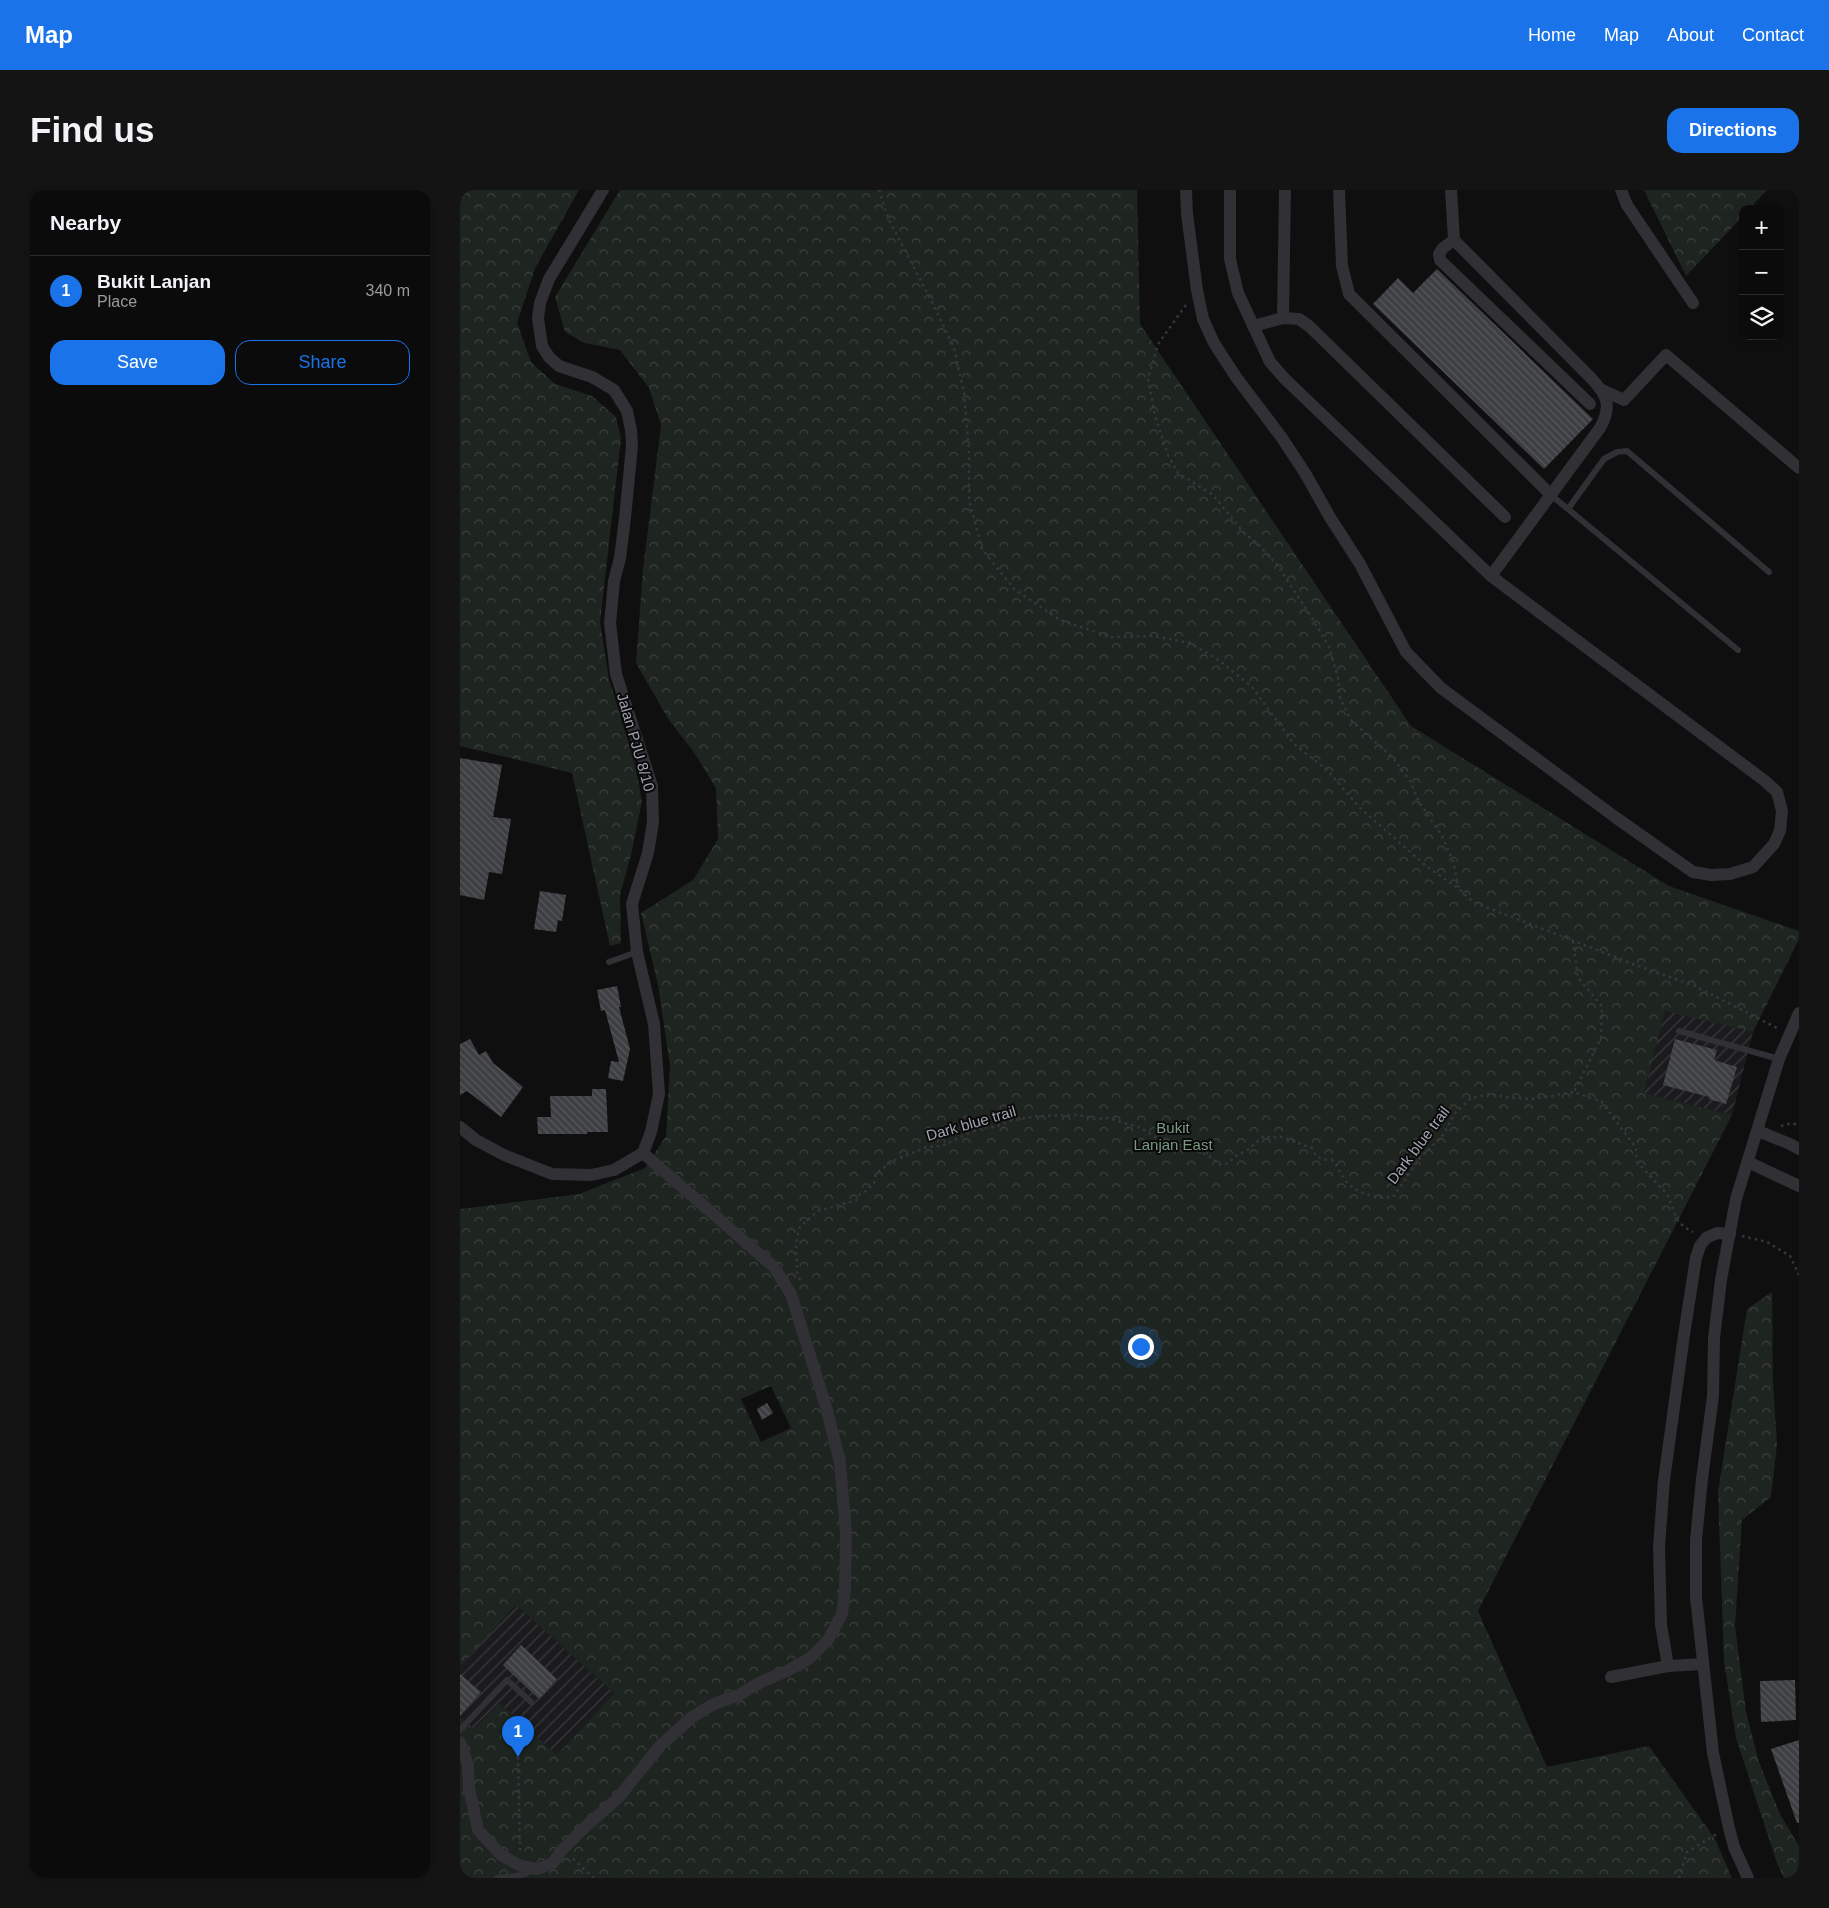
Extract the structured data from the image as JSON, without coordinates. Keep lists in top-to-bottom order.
{
  "streets": {
    "street": ["Jalan PJU 8/10"],
    "path": ["Dark blue trail"]
  },
  "parks": ["Bukit Lanjan East"],
  "page": {
    "header": "Map",
    "nav": [
      "Home",
      "Map",
      "About",
      "Contact"
    ],
    "buttons": [
      "Directions",
      ["Save", "Share"]
    ],
    "title": "Find us",
    "heading": "Nearby",
    "map_buttons": ["+", "−"],
    "list": [
      {
        "mark": "1",
        "name": "Bukit Lanjan",
        "note": "Place",
        "value": "340 m"
      }
    ],
    "pins": "1"
  }
}
